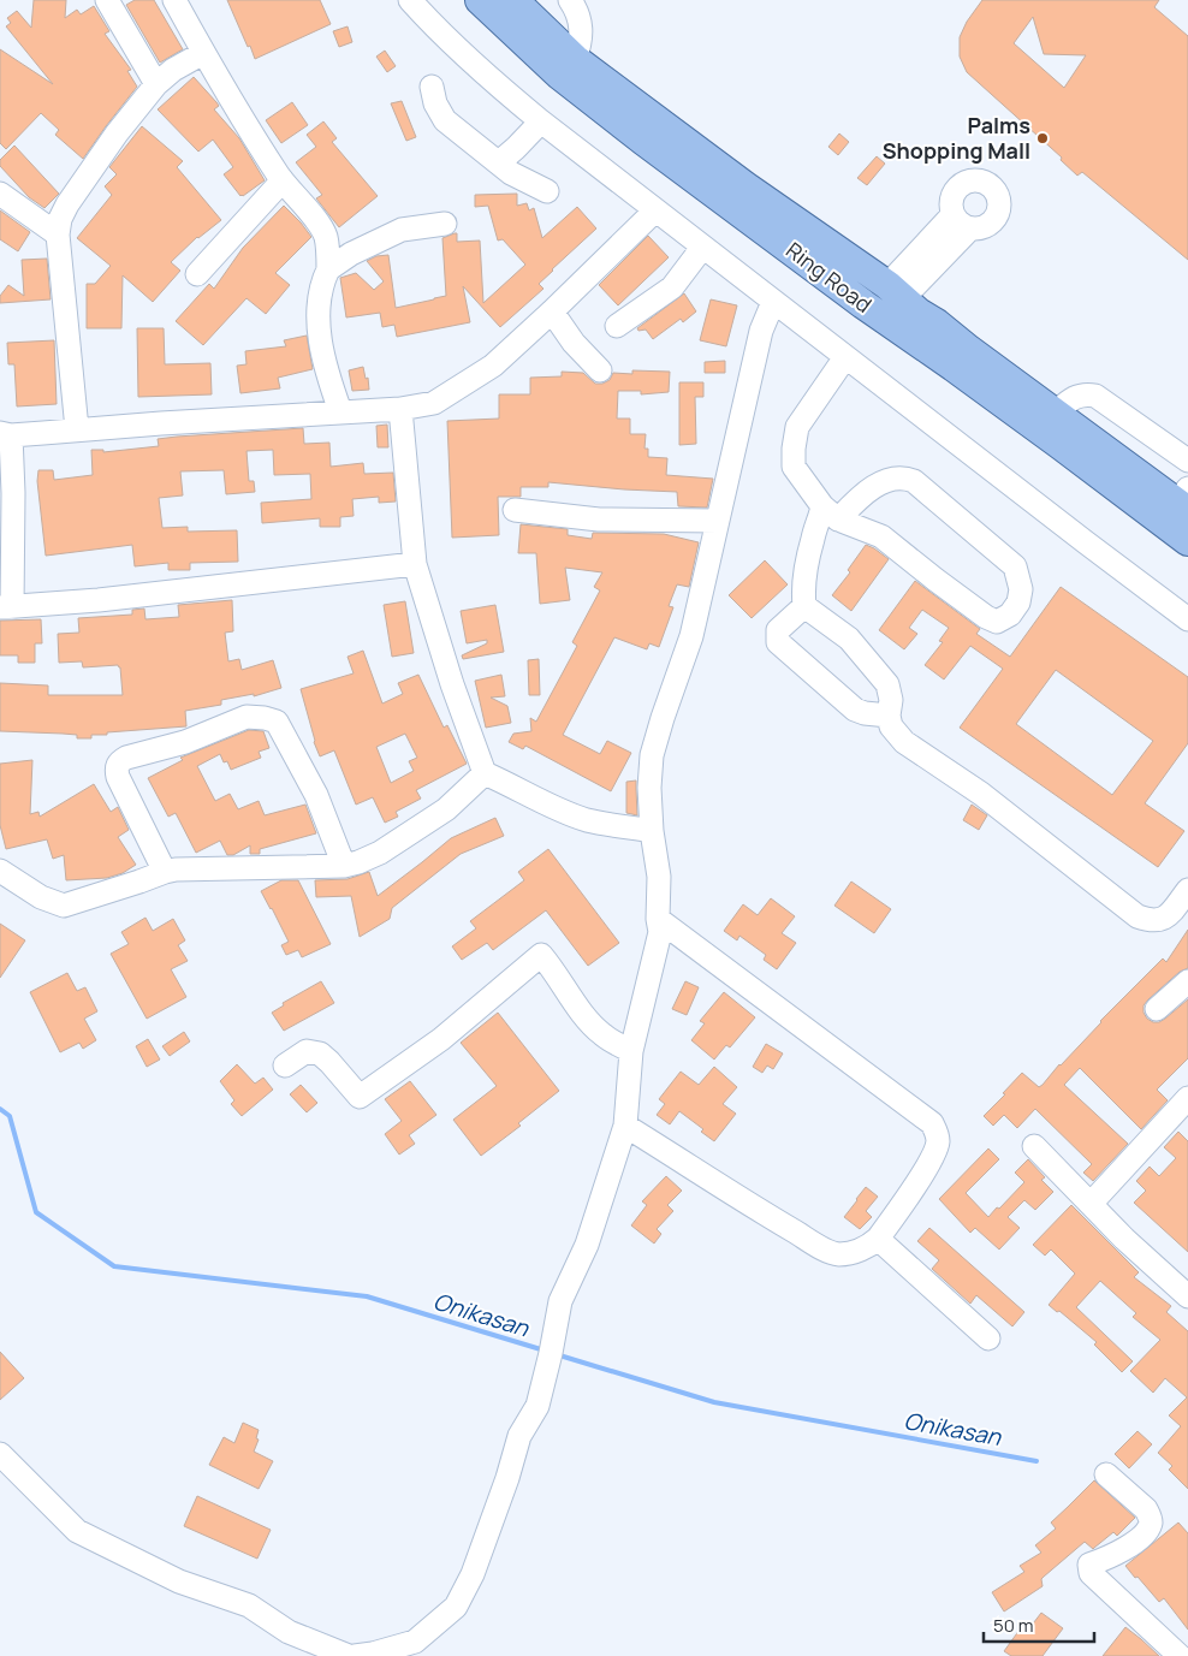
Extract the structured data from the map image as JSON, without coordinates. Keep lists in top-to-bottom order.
{
  "streets": {
    "main road": ["Ring Road"]
  },
  "water": ["Onikasan"],
  "places": ["Palms Shopping Mall"],
  "scale_bar": "50 m"
}
